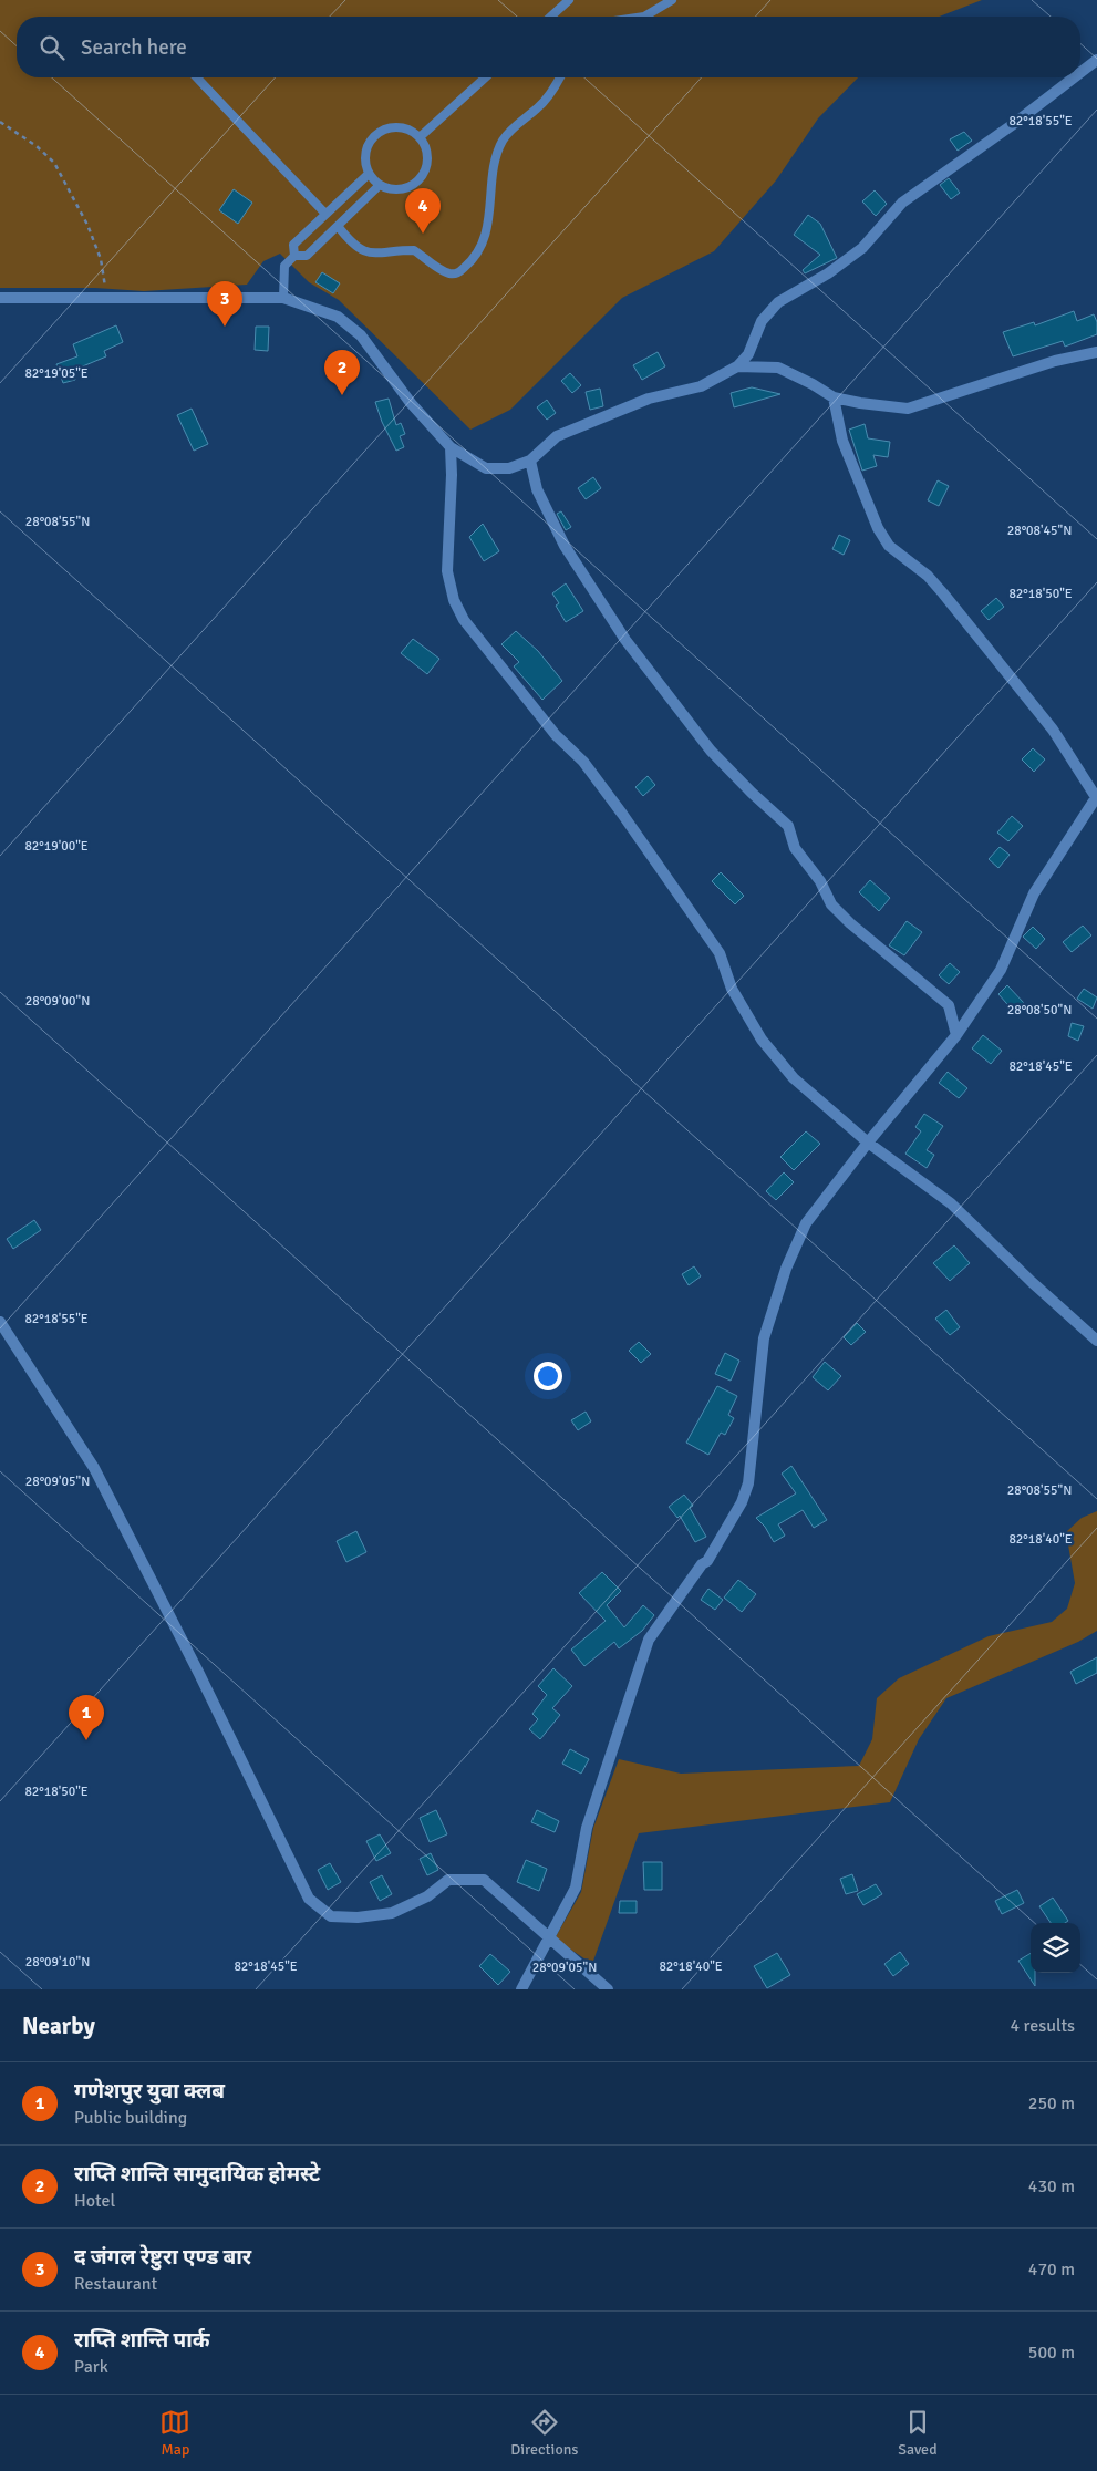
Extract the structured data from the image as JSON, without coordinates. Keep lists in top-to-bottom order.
{
  "page": {
    "search": "Search here",
    "pins": [
      "4",
      "3",
      "2",
      "1"
    ],
    "heading": ["Nearby", "4 results"],
    "list": [
      {
        "mark": "1",
        "name": "गणेशपुर युवा क्लब",
        "note": "Public building",
        "value": "250 m"
      },
      {
        "mark": "2",
        "name": "राप्ति शान्ति सामुदायिक होमस्टे",
        "note": "Hotel",
        "value": "430 m"
      },
      {
        "mark": "3",
        "name": "द जंगल रेष्टुरा एण्ड बार",
        "note": "Restaurant",
        "value": "470 m"
      },
      {
        "mark": "4",
        "name": "राप्ति शान्ति पार्क",
        "note": "Park",
        "value": "500 m"
      }
    ],
    "nav": ["Map", "Directions", "Saved"]
  },
  "coordinates": [
    "82°18'55\"E",
    "82°19'05\"E",
    "28°08'55\"N",
    "28°08'45\"N",
    "82°18'50\"E",
    "82°19'00\"E",
    "28°09'00\"N",
    "28°08'50\"N",
    "82°18'45\"E",
    "28°09'05\"N",
    "82°18'40\"E",
    "28°09'10\"N"
  ]
}
